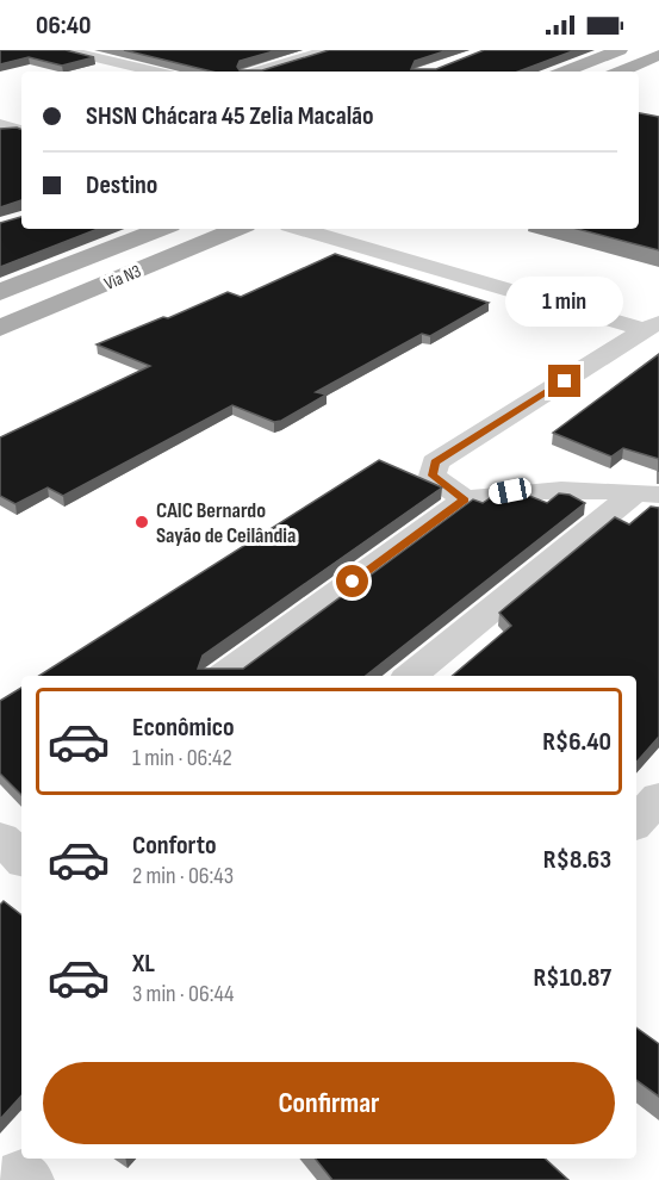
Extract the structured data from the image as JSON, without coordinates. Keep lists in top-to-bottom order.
{
  "streets": {
    "main road": ["Via N3"]
  },
  "places": ["CAIC Bernardo Sayão de Ceilândia"],
  "page": {
    "status": "06:40",
    "banner": ["SHSN Chácara 45 Zelia Macalão", "Destino"],
    "bubble": "1 min",
    "list": [
      {
        "name": "Econômico",
        "note": "1 min · 06:42",
        "value": "R$6.40"
      },
      {
        "name": "Conforto",
        "note": "2 min · 06:43",
        "value": "R$8.63"
      },
      {
        "name": "XL",
        "note": "3 min · 06:44",
        "value": "R$10.87"
      }
    ],
    "buttons": "Confirmar"
  }
}
